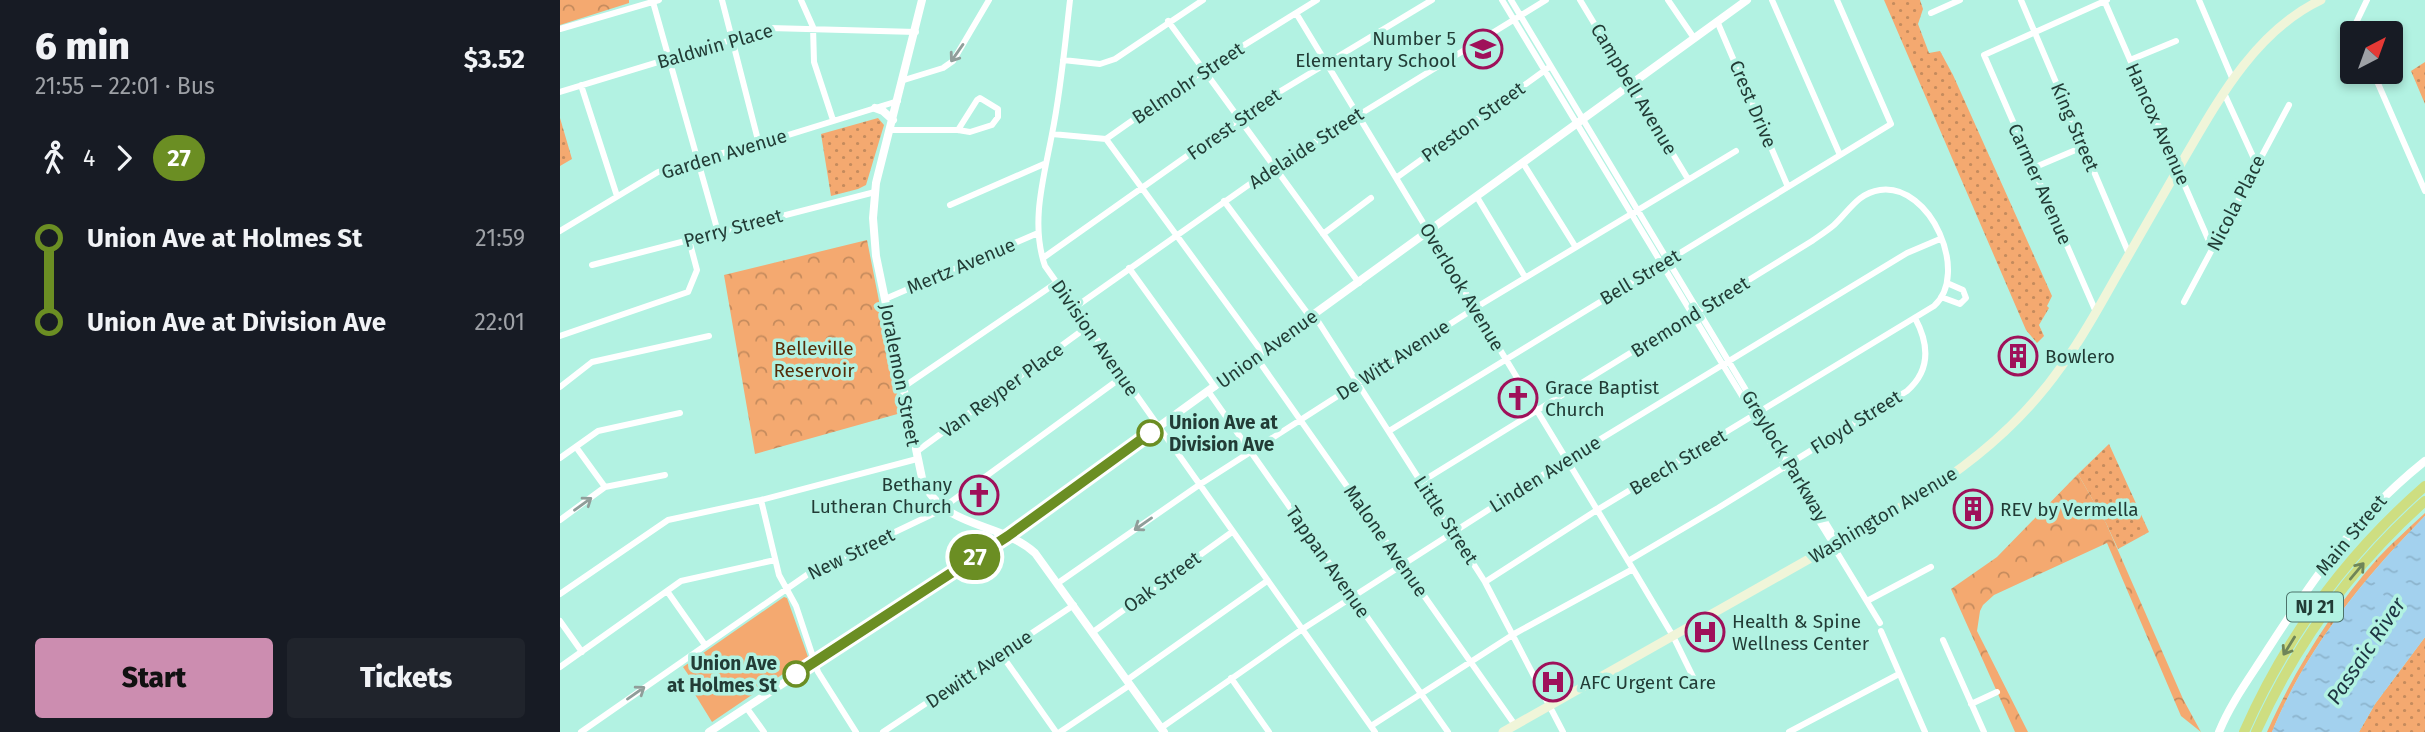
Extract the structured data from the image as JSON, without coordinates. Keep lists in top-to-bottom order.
{
  "streets": {
    "highway": ["NJ 21"],
    "main road": ["Washington Avenue"],
    "street": [
      "Baldwin Place",
      "Belmohr Street",
      "Campbell Avenue",
      "Crest Drive",
      "Preston Street",
      "Forest Street",
      "Hancox Avenue",
      "King Street",
      "Adelaide Street",
      "Garden Avenue",
      "Carmer Avenue",
      "Nicola Place",
      "Perry Street",
      "Mertz Avenue",
      "Bell Street",
      "Overlook Avenue",
      "Bremond Street",
      "Division Avenue",
      "Union Avenue",
      "De Witt Avenue",
      "Joralemon Street",
      "Van Reyper Place",
      "Floyd Street",
      "Greylock Parkway",
      "Beech Street",
      "Linden Avenue",
      "Little Street",
      "Main Street",
      "Malone Avenue",
      "New Street",
      "Tappan Avenue",
      "Oak Street",
      "Dewitt Avenue"
    ]
  },
  "crossings": [
    ["Baldwin Place", "Joralemon Street"],
    ["Belmohr Street", "Overlook Avenue"],
    ["Belmohr Street", "Malone Avenue"],
    ["Campbell Avenue", "Union Avenue"],
    ["Campbell Avenue", "De Witt Avenue"],
    ["Crest Drive", "Bell Street"],
    ["Crest Drive", "Union Avenue"],
    ["Preston Street", "Overlook Avenue"],
    ["Preston Street", "Greylock Parkway"],
    ["Forest Street", "Overlook Avenue"],
    ["Forest Street", "Division Avenue"],
    ["Forest Street", "Malone Avenue"],
    ["Hancox Avenue", "Nicola Place"],
    ["Hancox Avenue", "Washington Avenue"],
    ["King Street", "Carmer Avenue"],
    ["King Street", "Washington Avenue"],
    ["Adelaide Street", "Overlook Avenue"],
    ["Adelaide Street", "Division Avenue"],
    ["Adelaide Street", "Greylock Parkway"],
    ["Adelaide Street", "Little Street"],
    ["Adelaide Street", "Malone Avenue"],
    ["Adelaide Street", "Tappan Avenue"],
    ["Garden Avenue", "Joralemon Street"],
    ["Carmer Avenue", "Washington Avenue"],
    ["Perry Street", "Joralemon Street"],
    ["Mertz Avenue", "Division Avenue"],
    ["Mertz Avenue", "Joralemon Street"],
    ["Bell Street", "Overlook Avenue"],
    ["Bell Street", "Greylock Parkway"],
    ["Bell Street", "Little Street"],
    ["Overlook Avenue", "Bremond Street"],
    ["Overlook Avenue", "Union Avenue"],
    ["Overlook Avenue", "De Witt Avenue"],
    ["Overlook Avenue", "Floyd Street"],
    ["Overlook Avenue", "Beech Street"],
    ["Overlook Avenue", "Linden Avenue"],
    ["Bremond Street", "Greylock Parkway"],
    ["Bremond Street", "Beech Street"],
    ["Bremond Street", "Linden Avenue"],
    ["Bremond Street", "Little Street"],
    ["Division Avenue", "Union Avenue"],
    ["Division Avenue", "De Witt Avenue"],
    ["Division Avenue", "Van Reyper Place"],
    ["Division Avenue", "Linden Avenue"],
    ["Division Avenue", "New Street"],
    ["Division Avenue", "Oak Street"],
    ["Union Avenue", "Greylock Parkway"],
    ["Union Avenue", "Little Street"],
    ["Union Avenue", "Malone Avenue"],
    ["Union Avenue", "Tappan Avenue"],
    ["De Witt Avenue", "Greylock Parkway"],
    ["De Witt Avenue", "Little Street"],
    ["De Witt Avenue", "Malone Avenue"],
    ["De Witt Avenue", "Tappan Avenue"],
    ["Joralemon Street", "Van Reyper Place"],
    ["Joralemon Street", "New Street"],
    ["Floyd Street", "Greylock Parkway"],
    ["Floyd Street", "Beech Street"],
    ["Greylock Parkway", "Beech Street"],
    ["Greylock Parkway", "Linden Avenue"],
    ["Greylock Parkway", "Washington Avenue"],
    ["Beech Street", "Linden Avenue"],
    ["Beech Street", "Little Street"],
    ["Linden Avenue", "Little Street"],
    ["Linden Avenue", "Malone Avenue"],
    ["Linden Avenue", "Tappan Avenue"],
    ["Washington Avenue", "Little Street"],
    ["Washington Avenue", "Malone Avenue"]
  ],
  "water": ["Passaic River"],
  "parks": ["Belleville Reservoir"],
  "places": {
    "school or university": ["Number 5 Elementary School"],
    "building": ["Bowlero", "REV by Vermella"],
    "church": ["Grace Baptist Church", "Bethany Lutheran Church"],
    "other": ["Union Ave at Division Ave", "Union Ave at Holmes St"],
    "hospital": ["Health & Spine Wellness Center", "AFC Urgent Care"]
  },
  "lines": ["bus line 27"],
  "north": "top right",
  "page": {
    "heading": ["6 min", "21:55 – 22:01 · Bus", "$3.52"],
    "on_map": "27",
    "legs": ["4", "27"],
    "list": [
      {
        "name": "Union Ave at Holmes St",
        "value": "21:59"
      },
      {
        "name": "Union Ave at Division Ave",
        "value": "22:01"
      }
    ],
    "buttons": ["Start", "Tickets"]
  }
}
